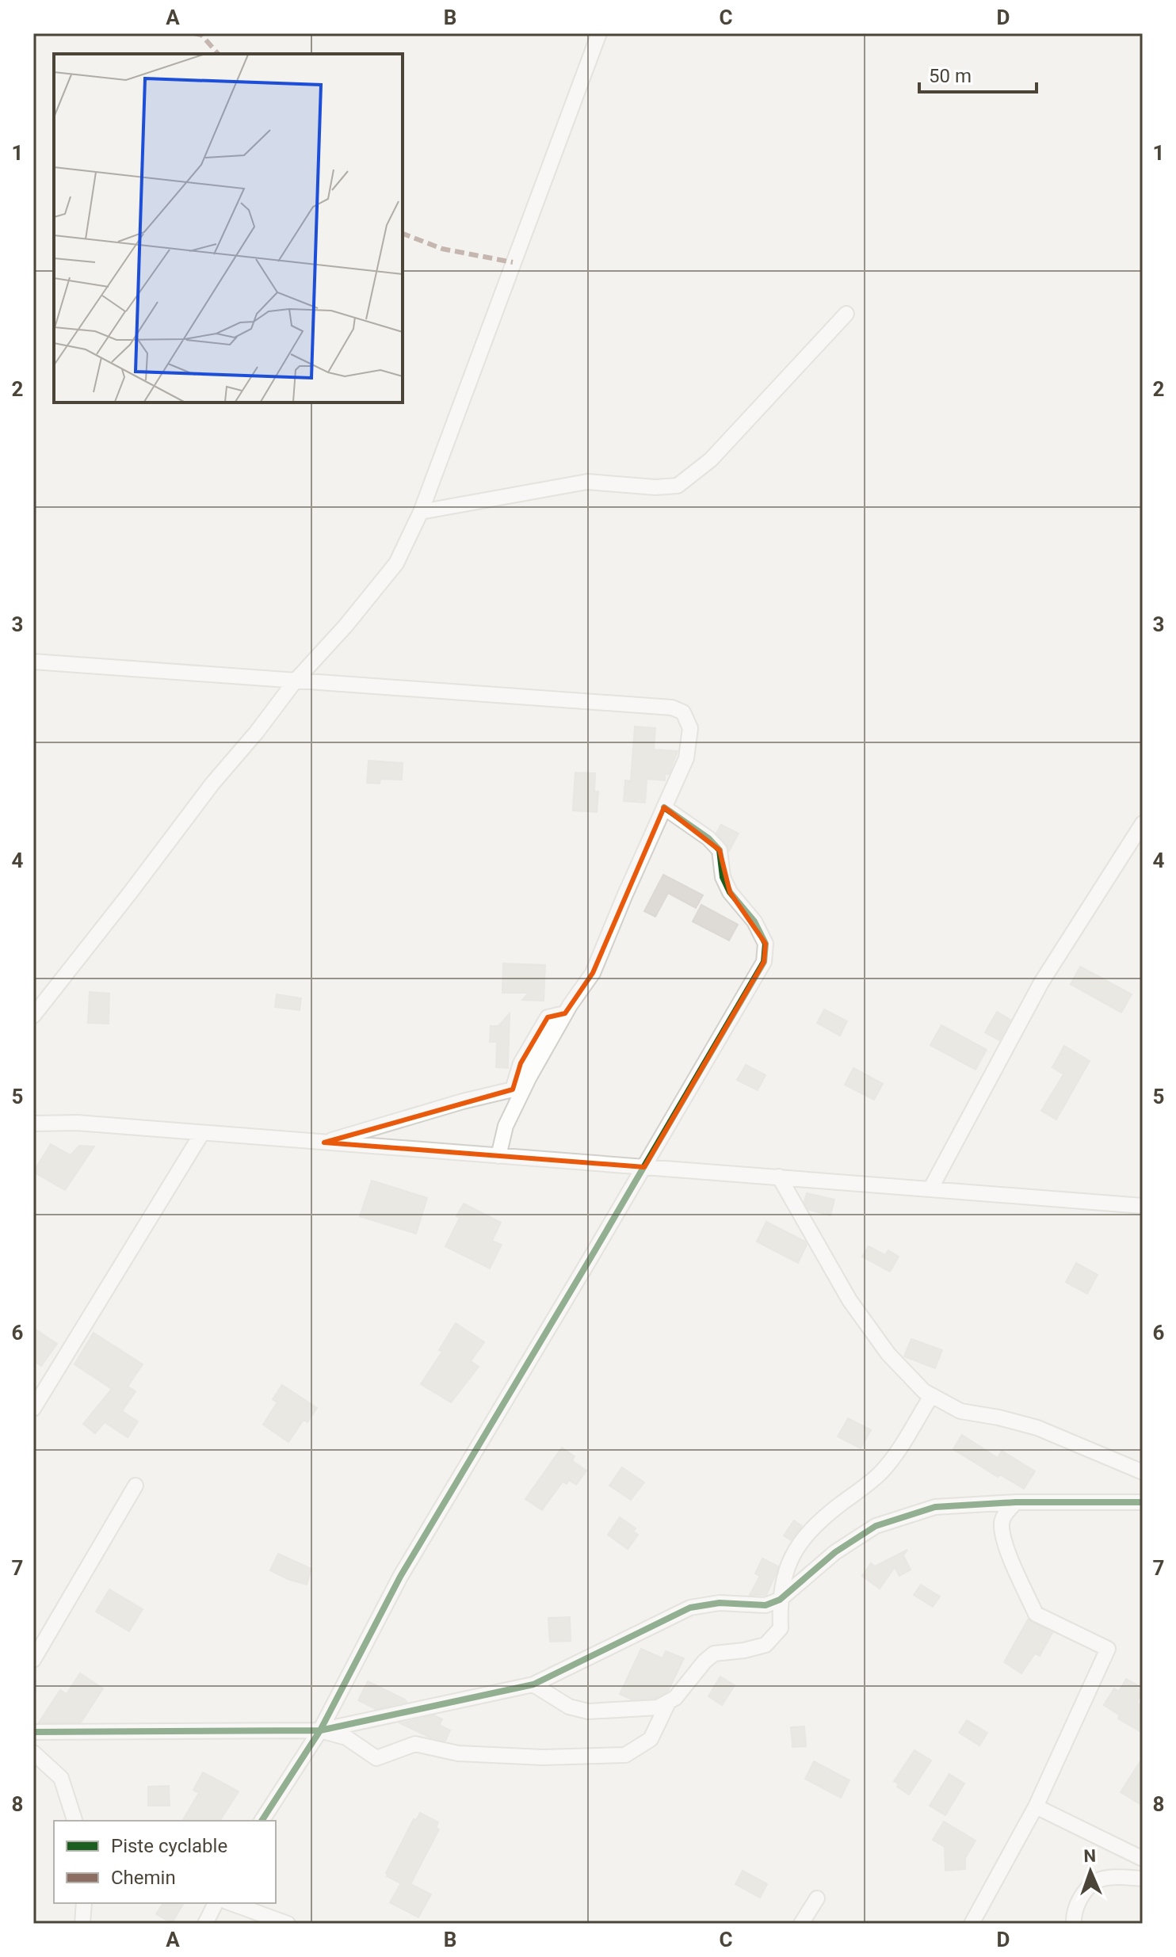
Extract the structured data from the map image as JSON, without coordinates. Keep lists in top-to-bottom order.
{
  "legend": ["Piste cyclable", "Chemin"],
  "scale_bar": "50 m",
  "north": "top",
  "grid": {
    "columns": [
      "A",
      "B",
      "C",
      "D"
    ],
    "rows": [
      "1",
      "2",
      "3",
      "4",
      "5",
      "6",
      "7",
      "8"
    ]
  }
}
